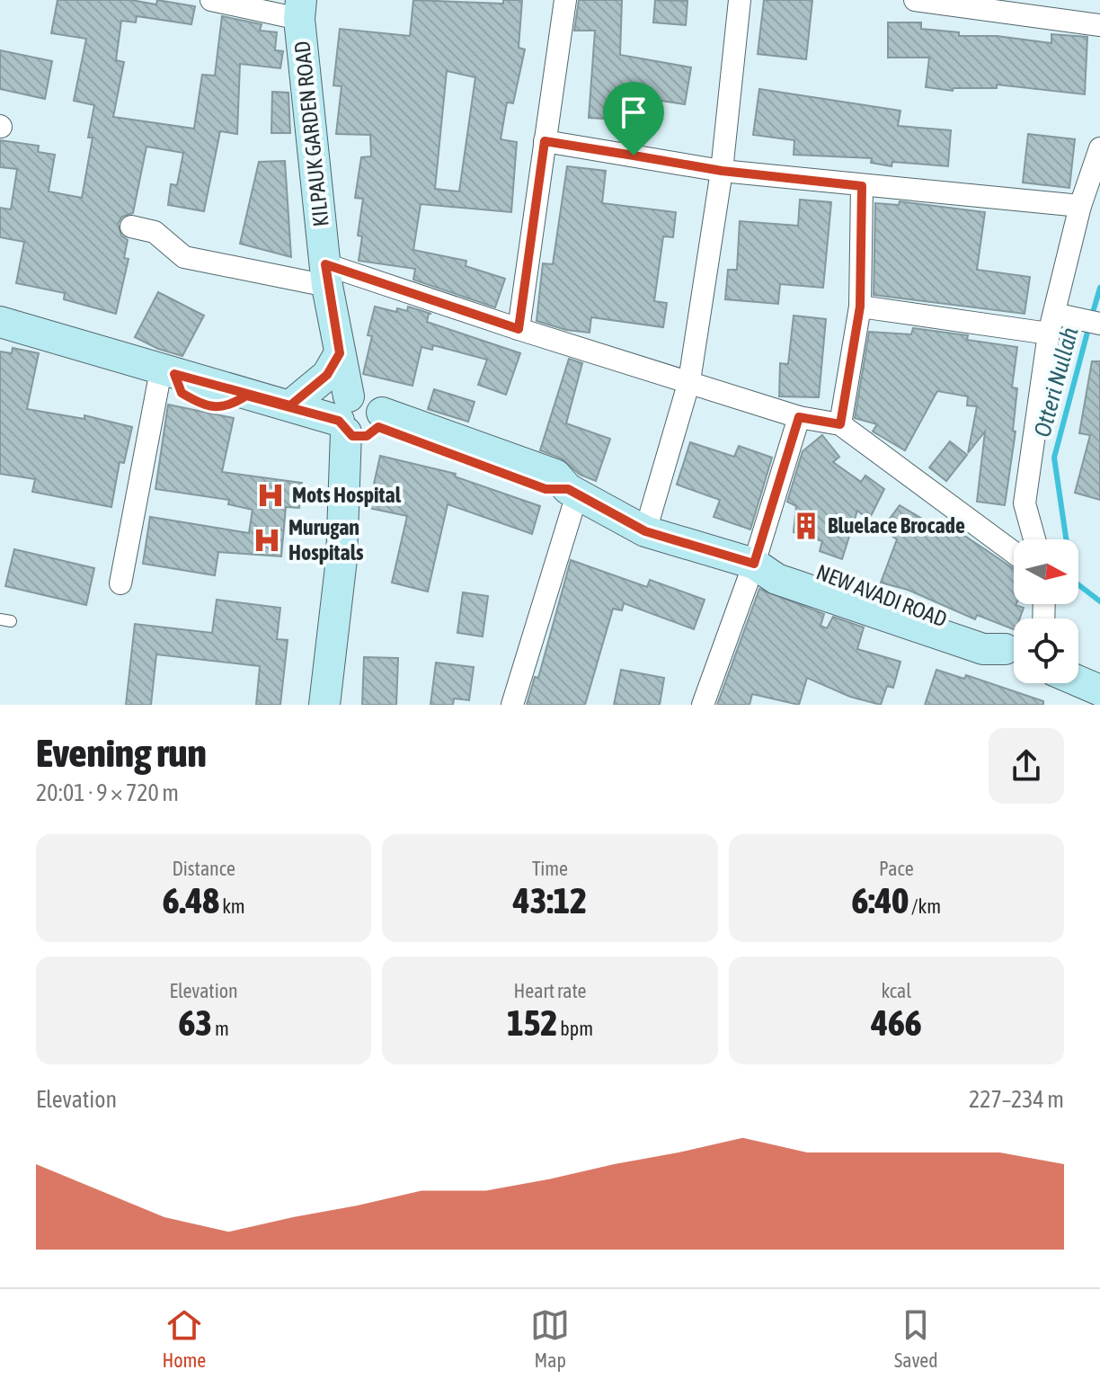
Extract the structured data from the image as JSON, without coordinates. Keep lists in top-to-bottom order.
{
  "streets": {
    "main road": ["KILPAUK GARDEN ROAD", "NEW AVADI ROAD"]
  },
  "crossings": [
    ["KILPAUK GARDEN ROAD", "NEW AVADI ROAD"]
  ],
  "water": ["Otteri Nullah"],
  "places": {
    "hospital": ["Mots Hospital", "Murugan Hospitals"],
    "building": ["Bluelace Brocade"]
  },
  "north": "right",
  "page": {
    "heading": ["Evening run", "20:01 · 9 × 720 m"],
    "stats": [
      ["Distance", "6.48 km"],
      ["Time", "43:12"],
      ["Pace", "6:40 /km"],
      ["Elevation", "63 m"],
      ["Heart rate", "152 bpm"],
      ["kcal", "466"]
    ],
    "chart": ["Elevation", "227–234 m"],
    "tabs": ["Home", "Map", "Saved"]
  }
}
